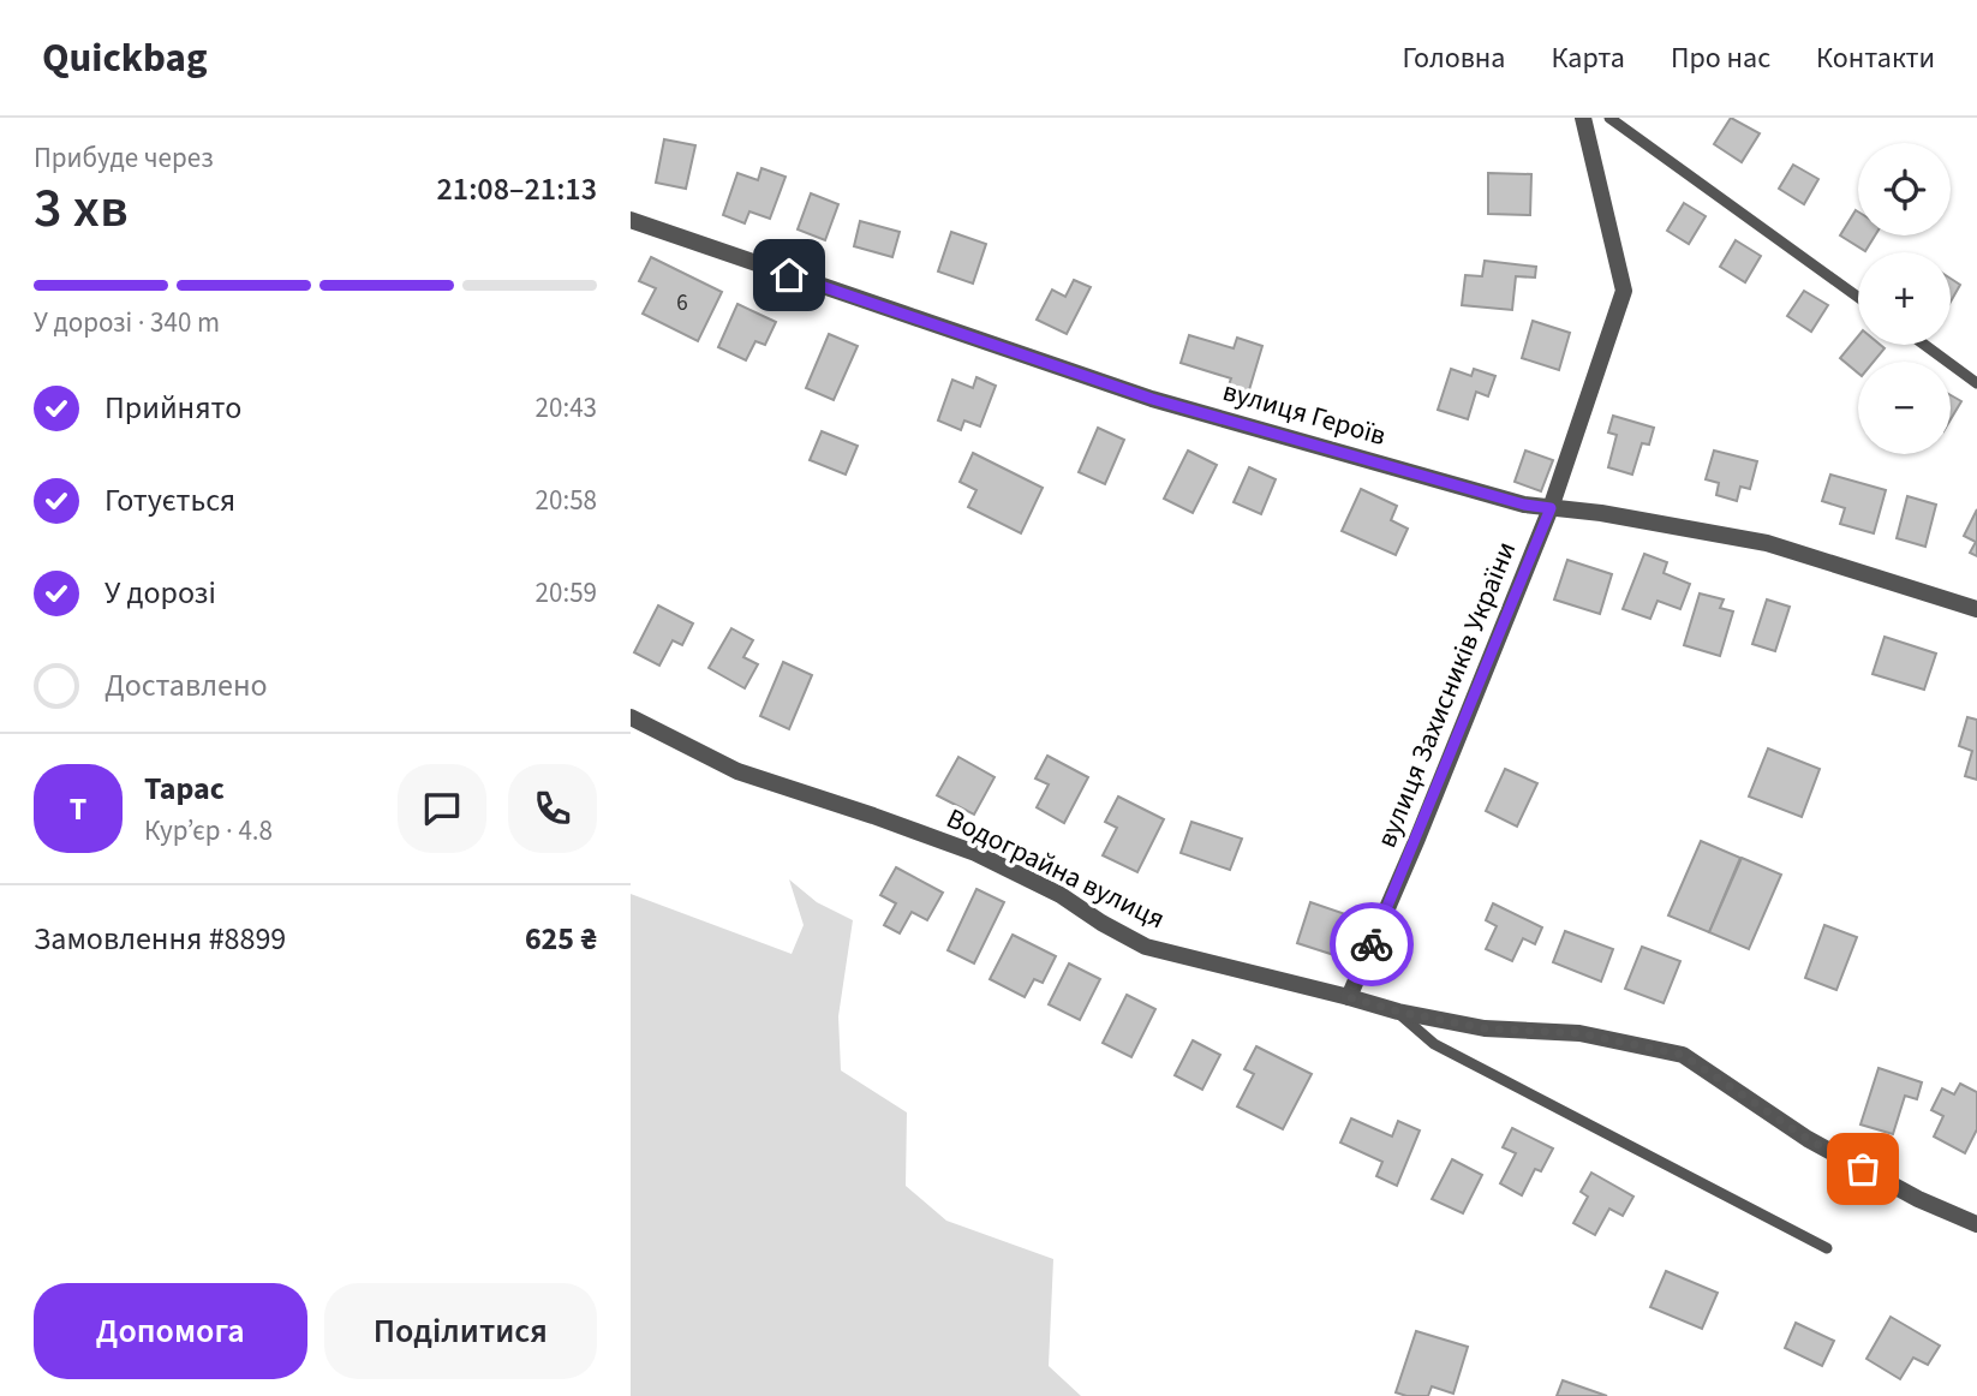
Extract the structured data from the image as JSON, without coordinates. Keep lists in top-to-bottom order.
{
  "streets": {
    "street": ["вулиця Героїв", "вулиця Захисників України", "Водограйна вулиця"]
  },
  "crossings": [
    ["вулиця Героїв", "вулиця Захисників України"],
    ["вулиця Захисників України", "Водограйна вулиця"]
  ],
  "house_numbers": ["6"],
  "page": {
    "header": "Quickbag",
    "nav": [
      "Головна",
      "Карта",
      "Про нас",
      "Контакти"
    ],
    "heading": ["3 хв", "Прибуде через", "21:08–21:13"],
    "panel": [
      "Тарас",
      "Кур’єр · 4.8",
      "Замовлення #8899",
      "625 ₴"
    ],
    "map_buttons": ["+", "−"],
    "bar": "У дорозі · 340 m",
    "list": [
      ["Прийнято", "20:43"],
      ["Готується", "20:58"],
      ["У дорозі", "20:59"],
      "Доставлено"
    ],
    "round": "Т",
    "buttons": ["Допомога", "Поділитися"]
  }
}
